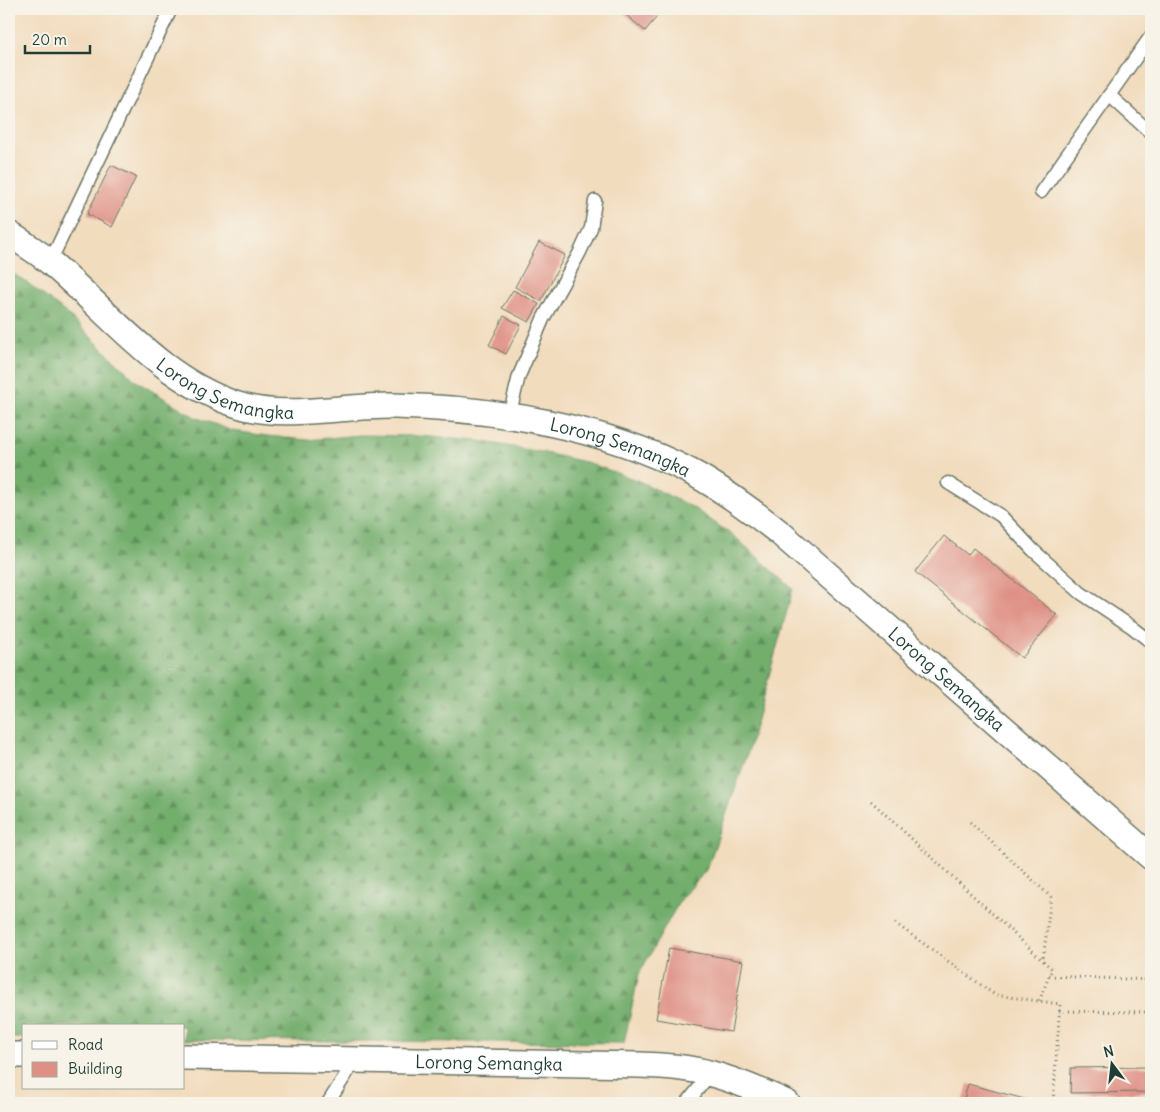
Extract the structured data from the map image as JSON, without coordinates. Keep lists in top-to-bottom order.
{
  "streets": {
    "street": ["Lorong Semangka"]
  },
  "legend": ["Road", "Building"],
  "scale_bar": "20 m",
  "north": "top"
}
